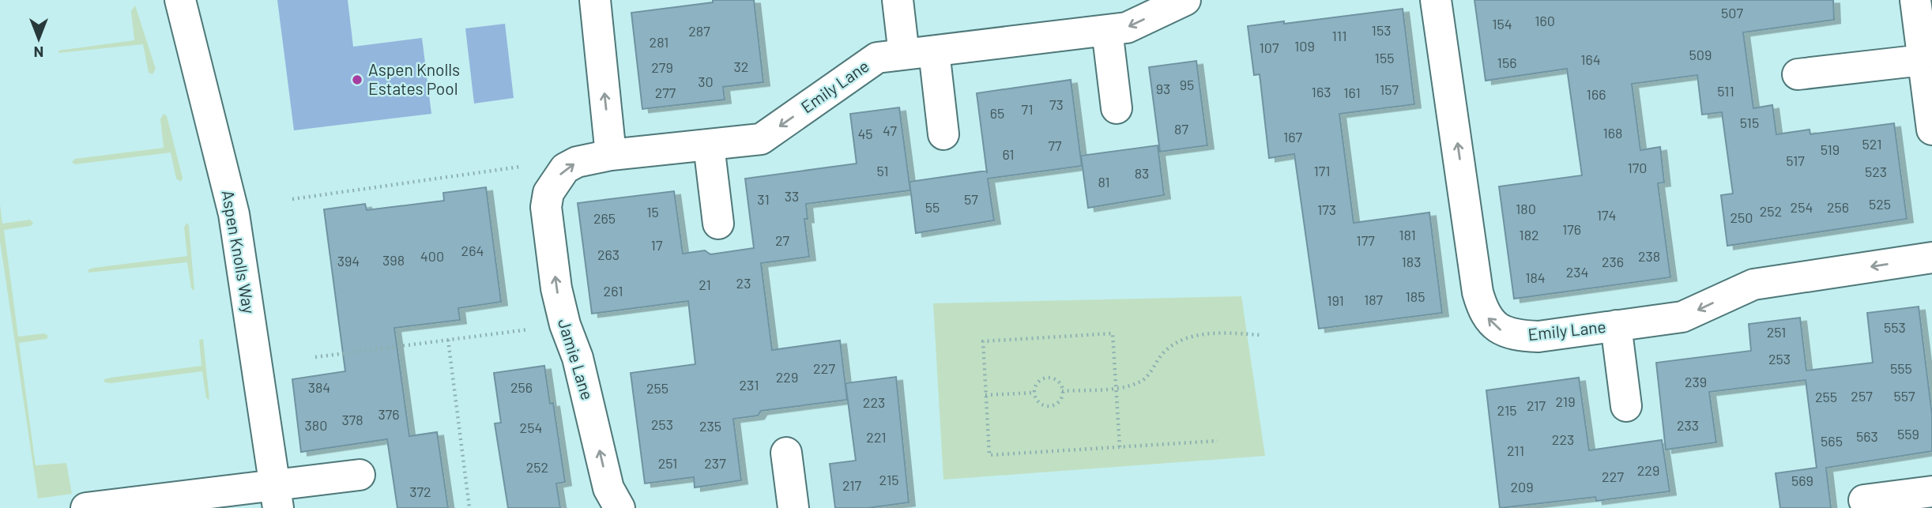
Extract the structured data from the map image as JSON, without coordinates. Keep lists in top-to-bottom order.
{
  "streets": {
    "street": ["Emily Lane", "Aspen Knolls Way", "Jamie Lane"]
  },
  "crossings": [
    ["Emily Lane", "Jamie Lane"]
  ],
  "one_way": ["Jamie Lane"],
  "places": ["Aspen Knolls Estates Pool"],
  "house_numbers": [
    "507",
    "160",
    "154",
    "153",
    "287",
    "111",
    "281",
    "109",
    "107",
    "509",
    "155",
    "164",
    "156",
    "32",
    "279",
    "30",
    "95",
    "93",
    "157",
    "511",
    "163",
    "277",
    "161",
    "166",
    "73",
    "71",
    "65",
    "515",
    "87",
    "47",
    "168",
    "45",
    "167",
    "521",
    "77",
    "519",
    "61",
    "517",
    "170",
    "51",
    "171",
    "523",
    "83",
    "81",
    "33",
    "31",
    "57",
    "525",
    "55",
    "254",
    "256",
    "180",
    "173",
    "252",
    "15",
    "174",
    "250",
    "265",
    "176",
    "181",
    "182",
    "27",
    "177",
    "17",
    "264",
    "263",
    "400",
    "238",
    "398",
    "394",
    "183",
    "236",
    "234",
    "184",
    "23",
    "21",
    "261",
    "185",
    "187",
    "191",
    "553",
    "251",
    "253",
    "227",
    "555",
    "229",
    "239",
    "231",
    "384",
    "256",
    "255",
    "257",
    "557",
    "255",
    "219",
    "223",
    "217",
    "215",
    "376",
    "378",
    "253",
    "380",
    "233",
    "235",
    "254",
    "559",
    "563",
    "221",
    "223",
    "565",
    "211",
    "251",
    "237",
    "252",
    "229",
    "227",
    "215",
    "569",
    "217",
    "209",
    "372"
  ],
  "north": "bottom"
}
